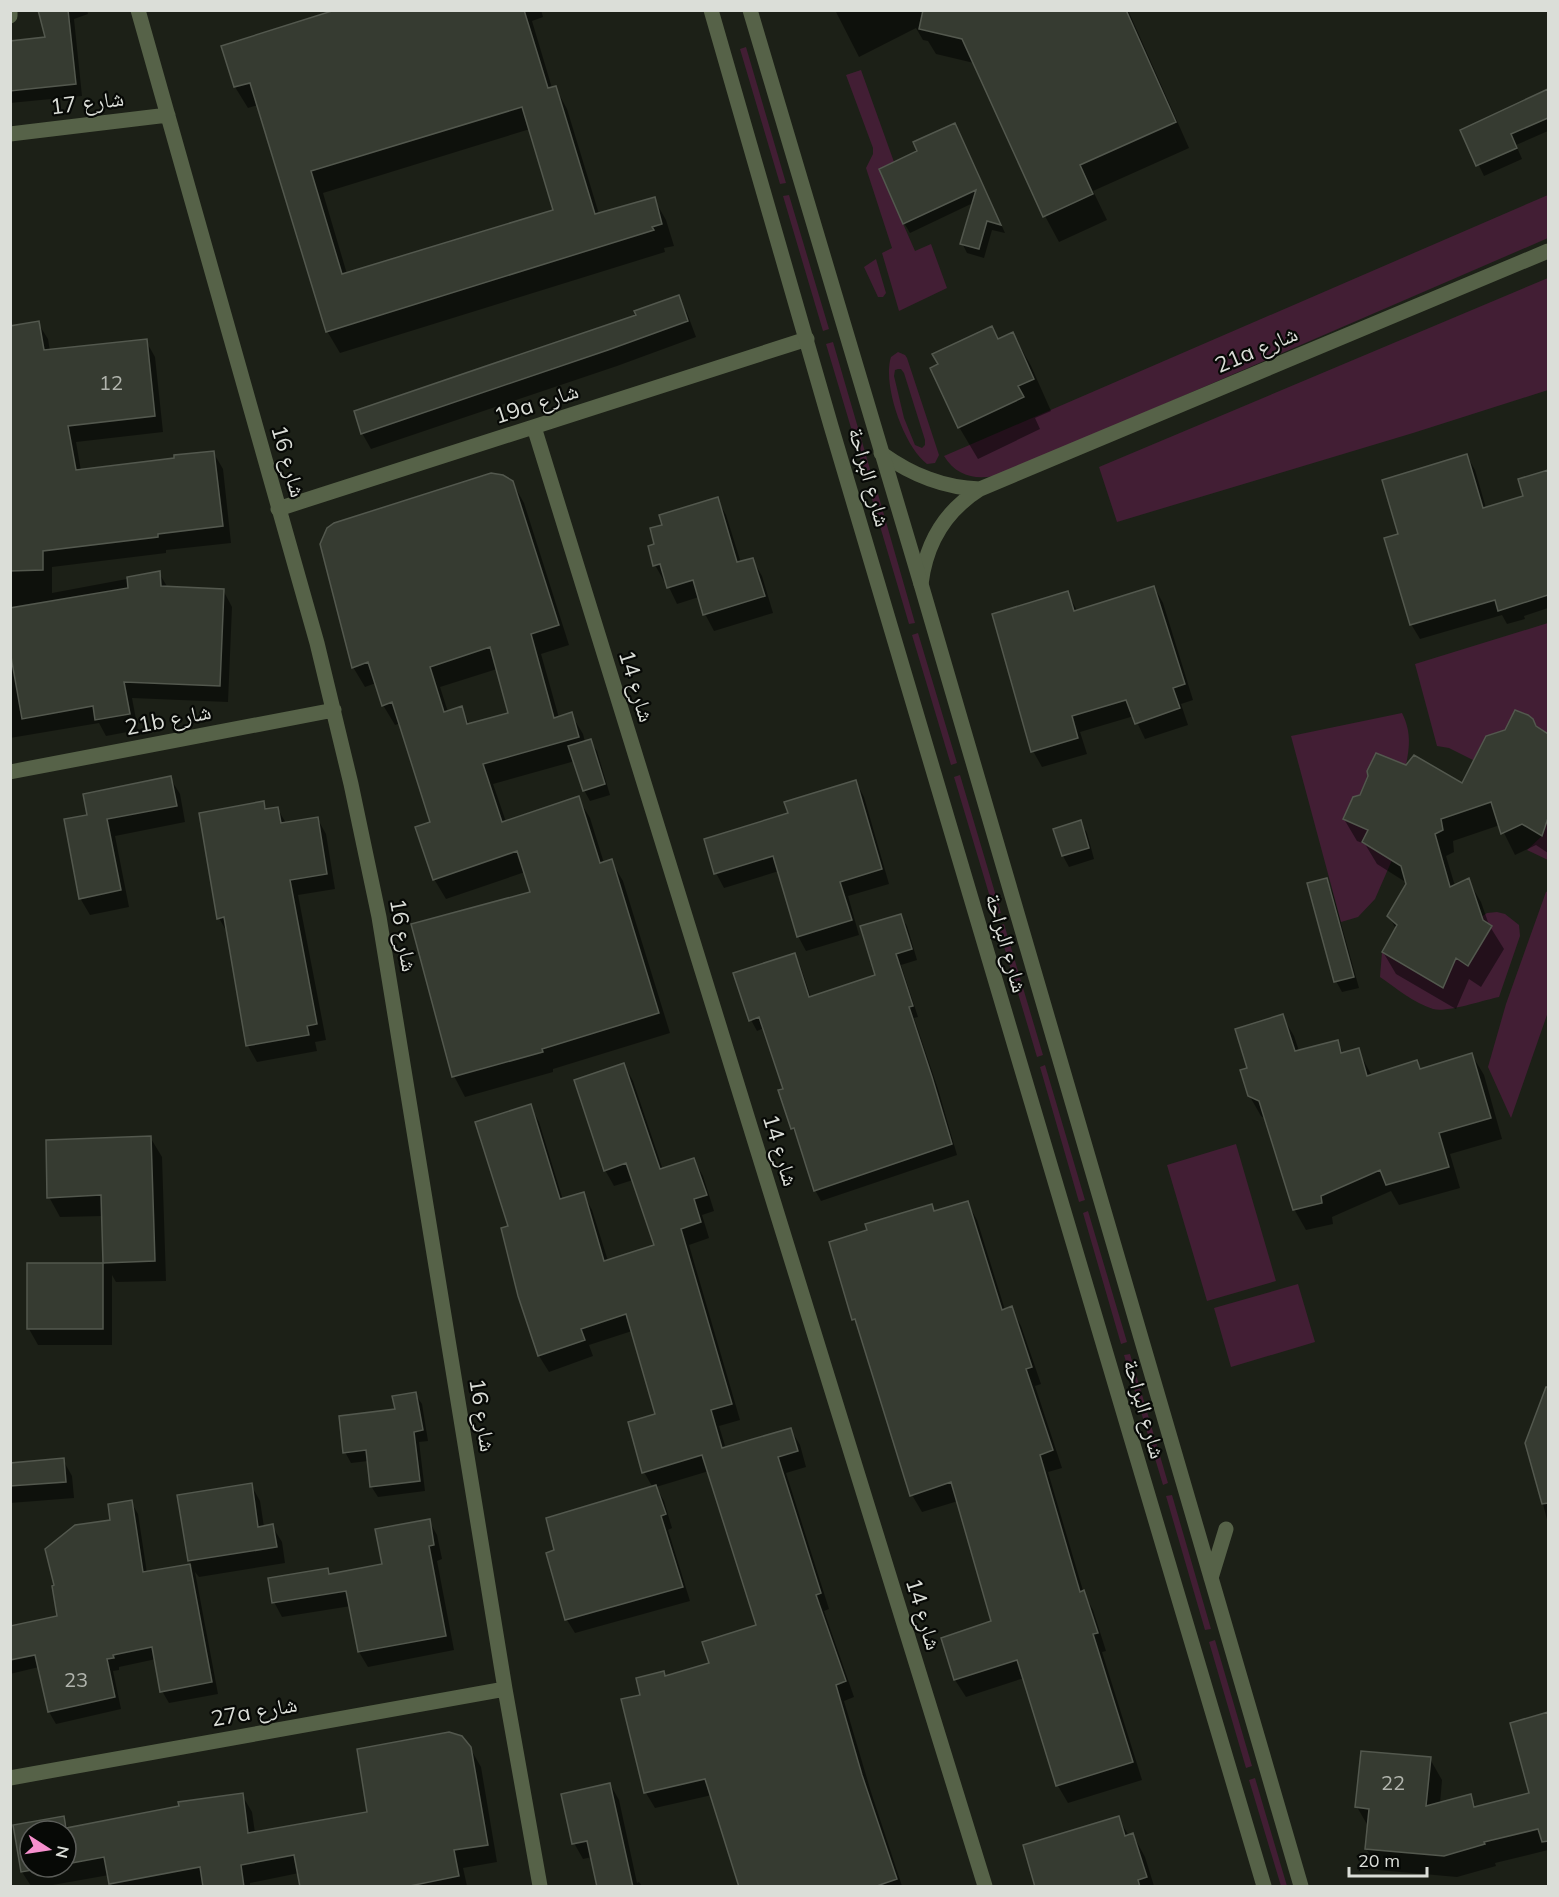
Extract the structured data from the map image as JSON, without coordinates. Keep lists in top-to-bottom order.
{
  "streets": {
    "street": [
      "شارع 17",
      "21a شارع",
      "19a شارع",
      "شارع 16",
      "شارع البراحة",
      "شارع 14",
      "21b شارع",
      "27a شارع"
    ]
  },
  "crossings": [
    ["شارع 17", "شارع 16"],
    ["21a شارع", "شارع البراحة"],
    ["19a شارع", "شارع 16"],
    ["19a شارع", "شارع البراحة"],
    ["19a شارع", "شارع 14"],
    ["شارع 16", "21b شارع"],
    ["شارع 16", "27a شارع"]
  ],
  "house_numbers": ["12", "23", "22"],
  "scale_bar": "20 m",
  "north": "right"
}
